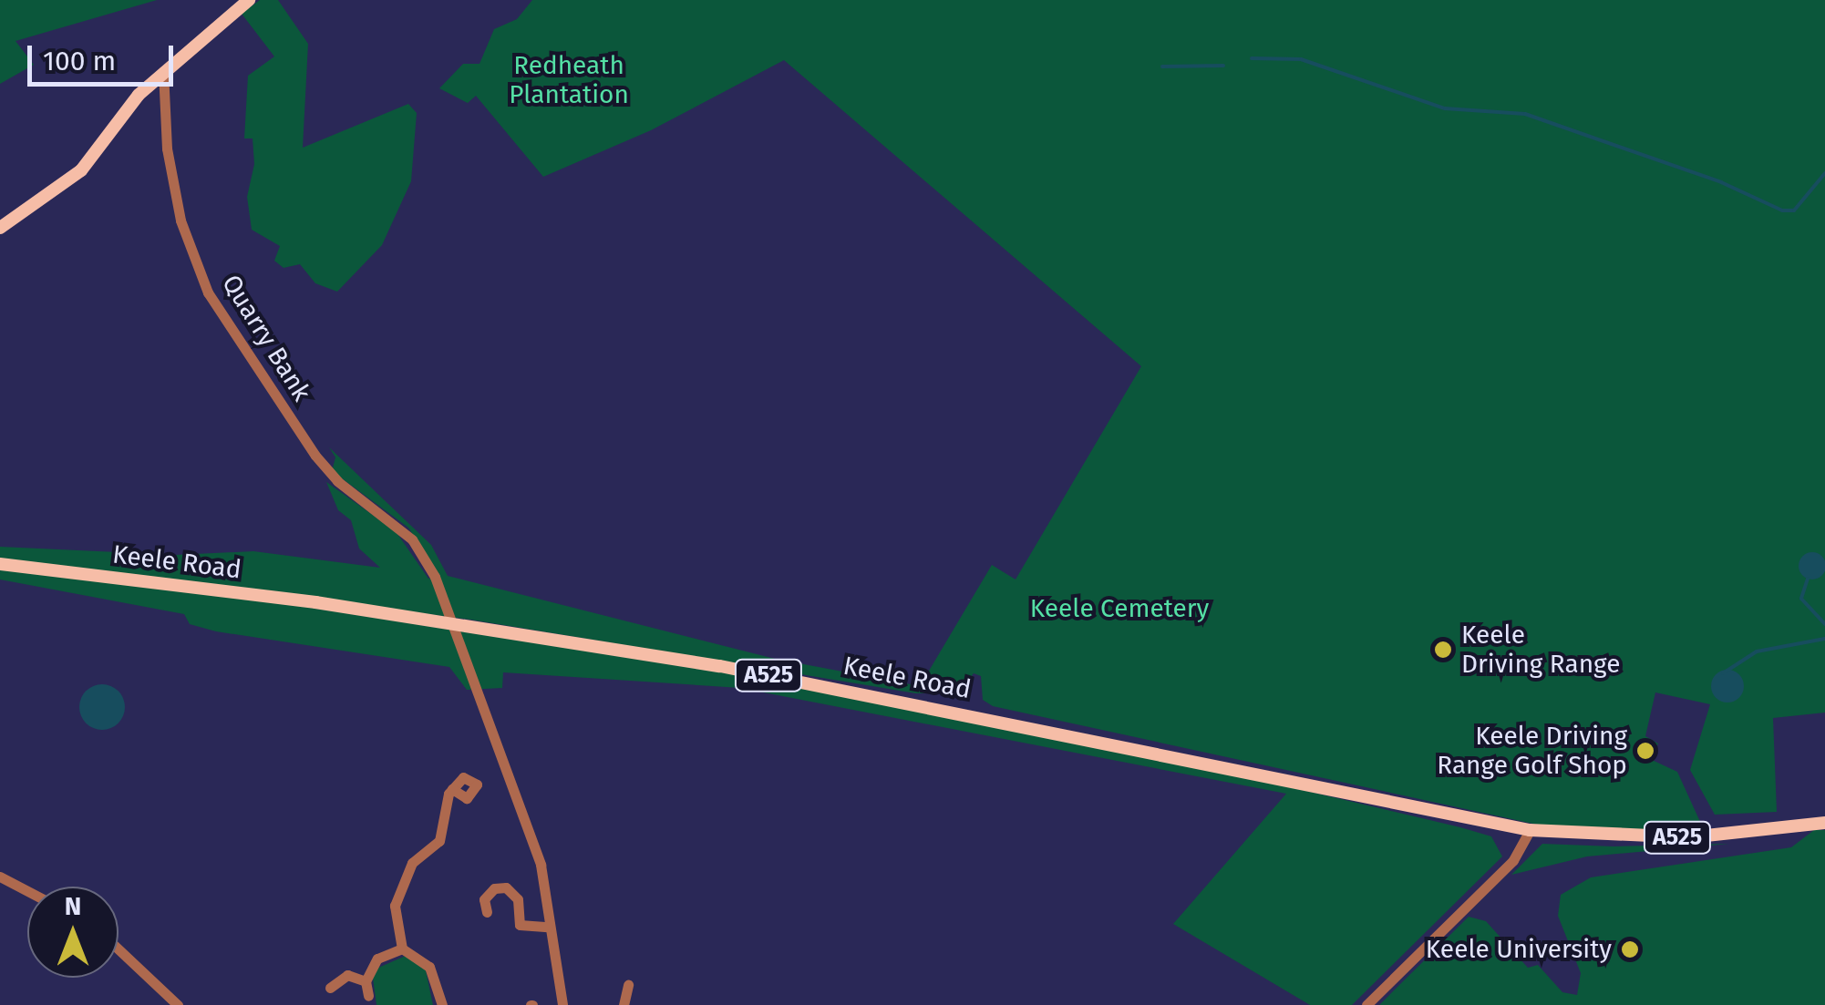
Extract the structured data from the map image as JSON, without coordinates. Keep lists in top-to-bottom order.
{
  "streets": {
    "main road": ["Keele Road", "A525"],
    "street": ["Quarry Bank"]
  },
  "parks": ["Redheath Plantation", "Keele Cemetery"],
  "places": ["Keele Driving Range", "Keele Driving Range Golf Shop", "Keele University"],
  "scale_bar": "100 m",
  "north": "top"
}
